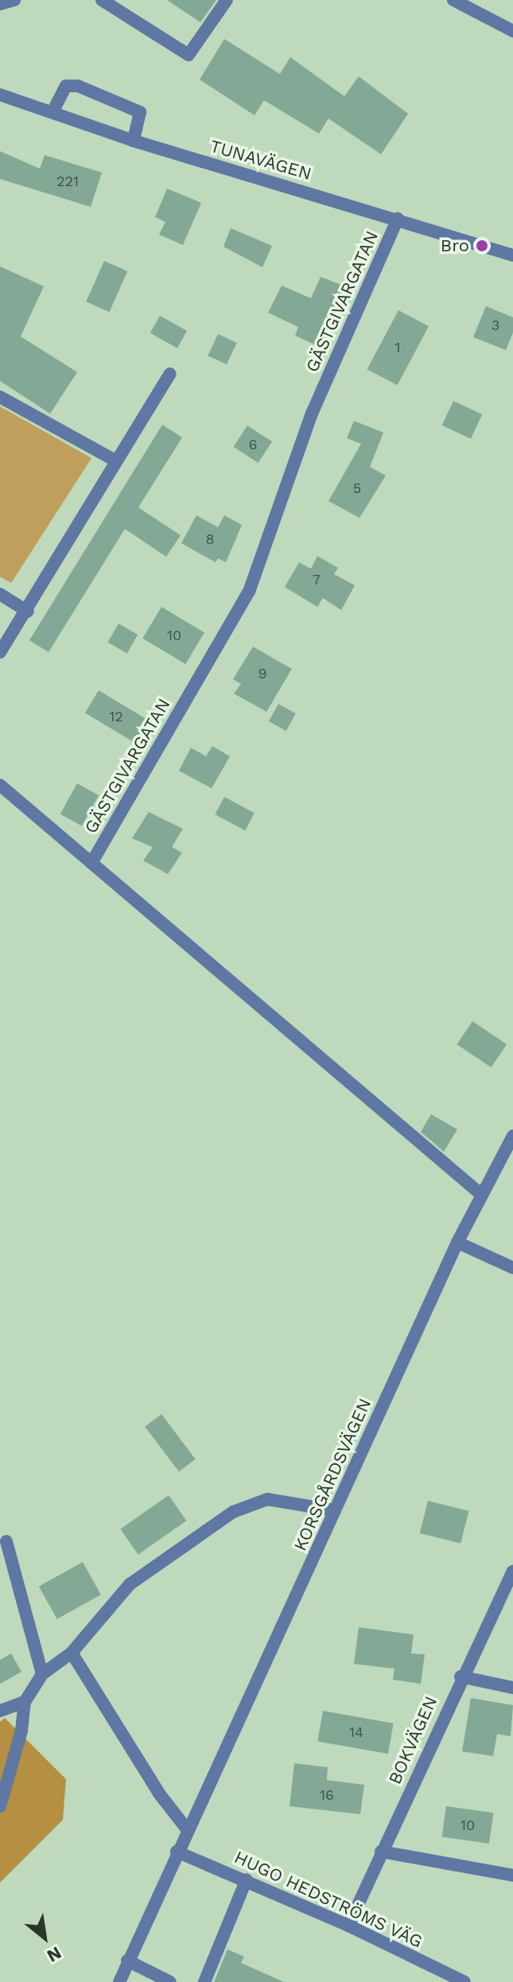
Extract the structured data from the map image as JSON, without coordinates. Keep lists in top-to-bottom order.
{
  "streets": {
    "street": [
      "TUNAVÄGEN",
      "GÄSTGIVARGATAN",
      "KORSGÅRDSVÄGEN",
      "BOKVÄGEN",
      "HUGO HEDSTRÖMS VÄG"
    ]
  },
  "crossings": [
    ["TUNAVÄGEN", "GÄSTGIVARGATAN"],
    ["KORSGÅRDSVÄGEN", "HUGO HEDSTRÖMS VÄG"],
    ["BOKVÄGEN", "HUGO HEDSTRÖMS VÄG"]
  ],
  "places": ["Bro"],
  "house_numbers": [
    "221",
    "3",
    "1",
    "6",
    "5",
    "8",
    "7",
    "10",
    "9",
    "12",
    "14",
    "16",
    "10"
  ],
  "north": "bottom right"
}
